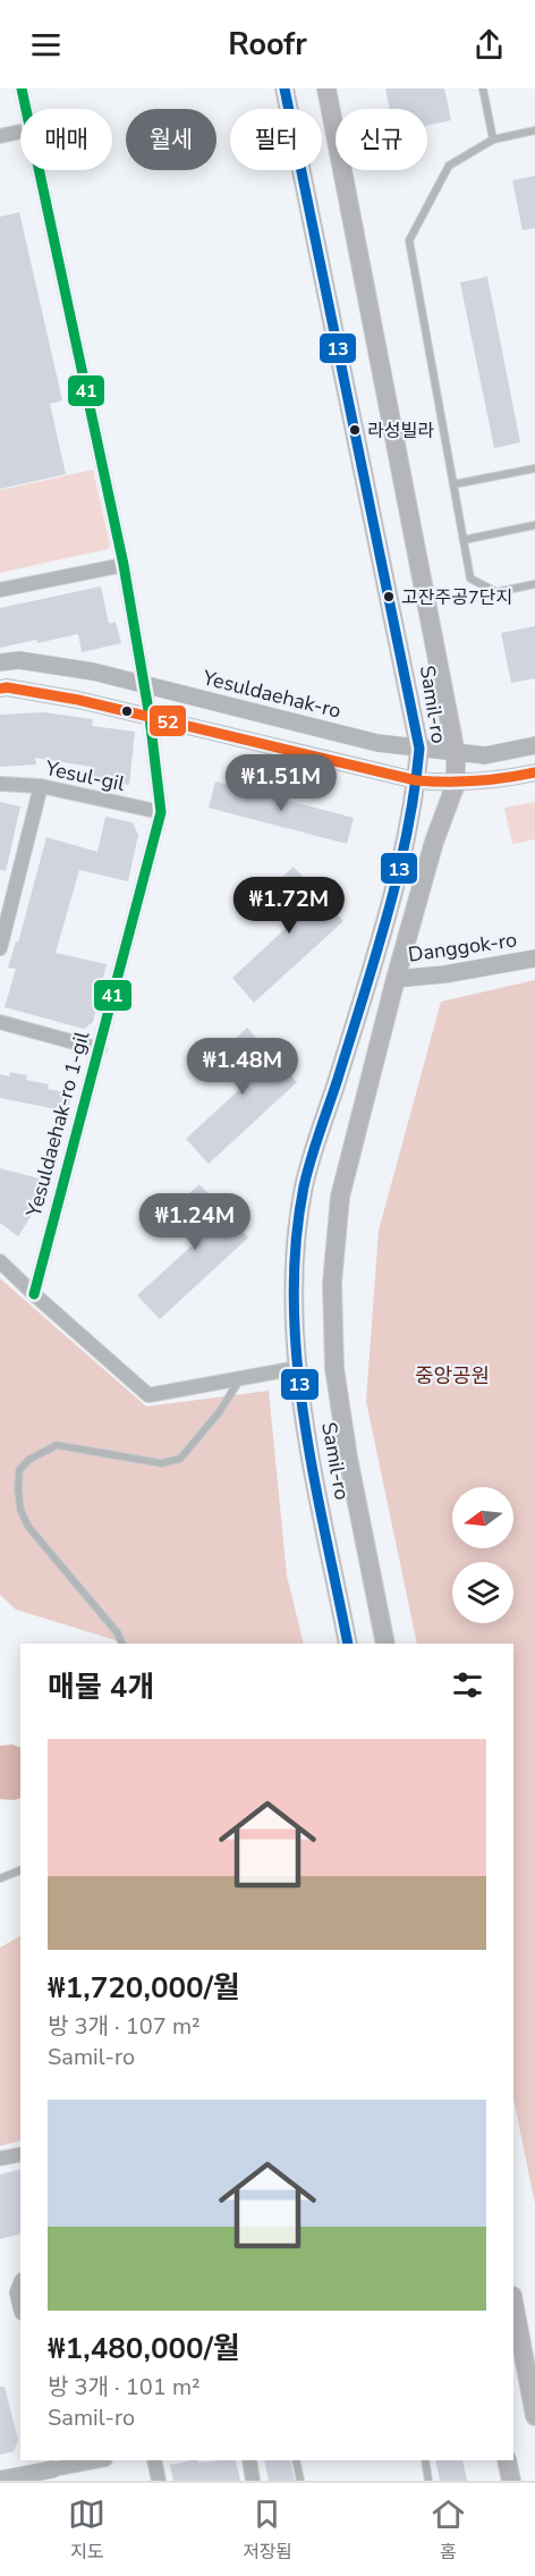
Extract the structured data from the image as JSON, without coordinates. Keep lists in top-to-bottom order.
{
  "streets": {
    "main road": ["Samil-ro"],
    "street": [
      "Yesuldaehak-ro",
      "Yesul-gil",
      "Danggok-ro",
      "Yesuldaehak-ro 1-gil"
    ]
  },
  "crossings": [
    ["Yesuldaehak-ro", "Samil-ro"],
    ["Yesuldaehak-ro", "Yesuldaehak-ro 1-gil"],
    ["Samil-ro", "Danggok-ro"],
    ["Yesul-gil", "Yesuldaehak-ro 1-gil"]
  ],
  "parks": ["중앙공원"],
  "places": ["라성빌라", "고잔주공7단지"],
  "lines": ["transit line 41", "transit line 13", "transit line 52"],
  "north": "left",
  "page": {
    "header": "Roofr",
    "chip": [
      "매매",
      "월세",
      "필터",
      "신규"
    ],
    "price": [
      "₩1.51M",
      "₩1.72M",
      "₩1.48M",
      "₩1.24M"
    ],
    "heading": "매물 4개",
    "list": [
      {
        "name": "₩1,720,000/월",
        "note": "방 3개 · 107 m² · Samil-ro"
      },
      {
        "name": "₩1,480,000/월",
        "note": "방 3개 · 101 m² · Samil-ro"
      }
    ],
    "tabs": ["지도", "저장됨", "홈"]
  }
}
